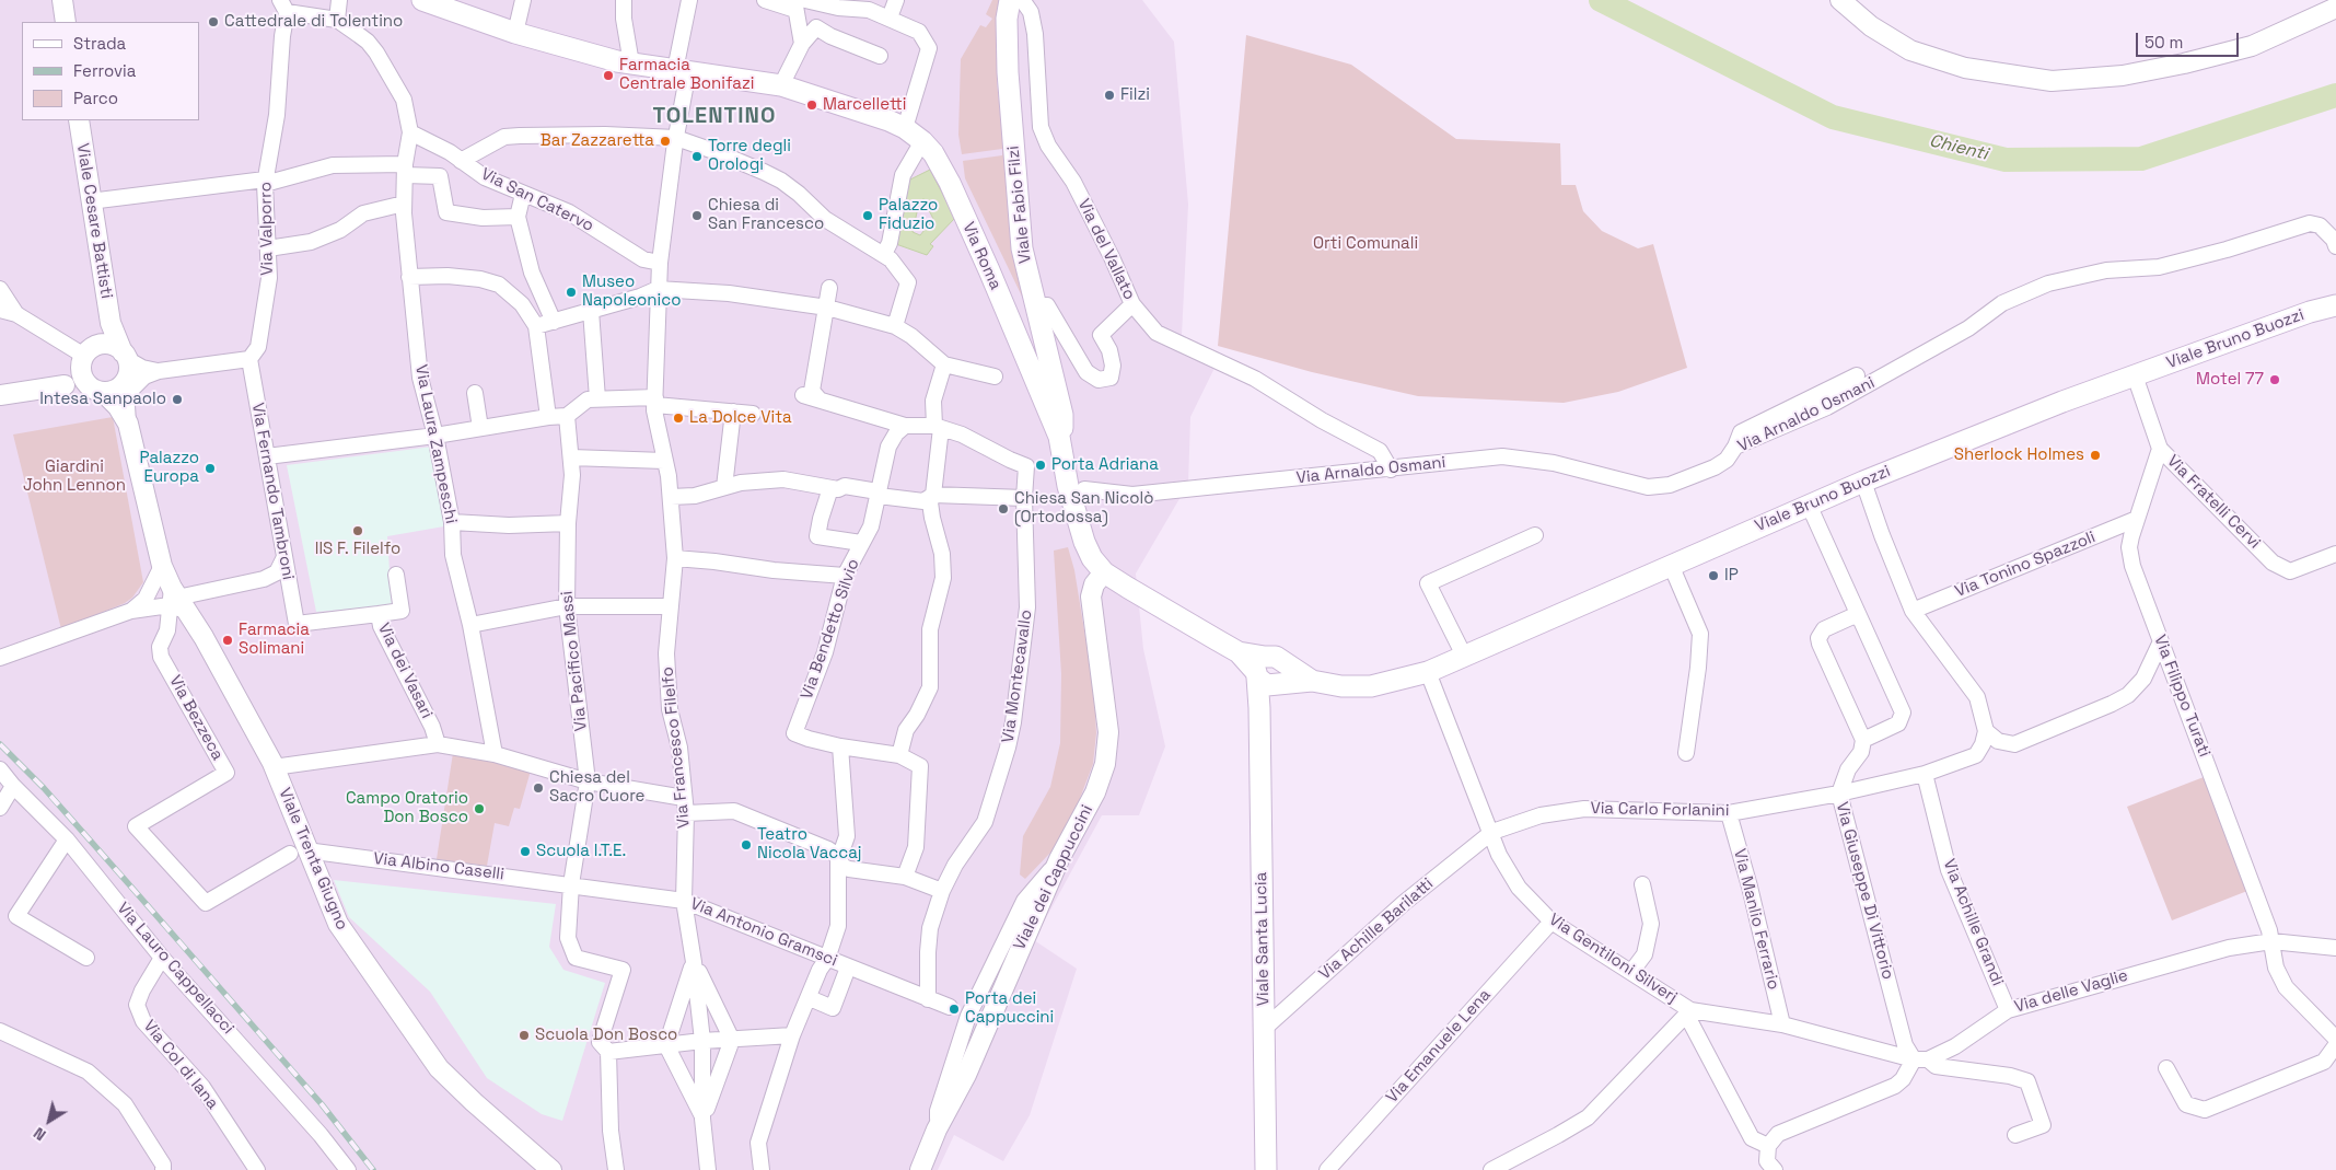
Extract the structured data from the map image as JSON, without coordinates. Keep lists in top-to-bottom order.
{
  "streets": {
    "main road": [
      "Viale Fabio Filzi",
      "Via Roma",
      "Viale Bruno Buozzi",
      "Viale Santa Lucia"
    ],
    "street": [
      "Via San Catervo",
      "Viale Cesare Battisti",
      "Via Valporro",
      "Via del Vallato",
      "Via Arnaldo Osmani",
      "Via Laura Zampeschi",
      "Via Fernando Tambroni",
      "Via Fratelli Cervi",
      "Via Tonino Spazzoli",
      "Via Bendetto Silvio",
      "Via Pacifico Massi",
      "Via dei Vasari",
      "Via Montecavallo",
      "Via Filippo Turati",
      "Via Bezzeca",
      "Via Francesco Filelfo",
      "Via Carlo Forlanini",
      "Viale Trenta Giugno",
      "Via Albino Caselli",
      "Viale dei Cappuccini",
      "Via Giuseppe Di Vittorio",
      "Via Manlio Ferrario",
      "Via Achille Grandi",
      "Via Achille Barilatti",
      "Via Antonio Gramsci",
      "Via Gentiloni Silverj",
      "Via Lauro Cappellacci",
      "Via delle Vaglie",
      "Via Emanuele Lena",
      "Via Col di lana"
    ]
  },
  "crossings": [
    ["Via San Catervo", "Via Laura Zampeschi"],
    ["Via San Catervo", "Via Francesco Filelfo"],
    ["Viale Fabio Filzi", "Via Roma"],
    ["Via Valporro", "Via Fernando Tambroni"],
    ["Via del Vallato", "Via Arnaldo Osmani"],
    ["Via Roma", "Viale Bruno Buozzi"],
    ["Via Roma", "Via Francesco Filelfo"],
    ["Via Roma", "Viale dei Cappuccini"],
    ["Viale Bruno Buozzi", "Via Fratelli Cervi"],
    ["Viale Bruno Buozzi", "Viale dei Cappuccini"],
    ["Viale Bruno Buozzi", "Viale Santa Lucia"],
    ["Viale Bruno Buozzi", "Via Gentiloni Silverj"],
    ["Via Fernando Tambroni", "Via dei Vasari"],
    ["Via Fratelli Cervi", "Via Filippo Turati"],
    ["Via Tonino Spazzoli", "Via Filippo Turati"],
    ["Via Pacifico Massi", "Via Albino Caselli"],
    ["Via Pacifico Massi", "Via Antonio Gramsci"],
    ["Via Montecavallo", "Via Antonio Gramsci"],
    ["Via Filippo Turati", "Via delle Vaglie"],
    ["Via Bezzeca", "Viale Trenta Giugno"],
    ["Via Bezzeca", "Via Albino Caselli"],
    ["Via Francesco Filelfo", "Via Antonio Gramsci"],
    ["Via Carlo Forlanini", "Via Giuseppe Di Vittorio"],
    ["Via Carlo Forlanini", "Via Manlio Ferrario"],
    ["Via Carlo Forlanini", "Via Achille Grandi"],
    ["Via Carlo Forlanini", "Via Achille Barilatti"],
    ["Via Carlo Forlanini", "Via Gentiloni Silverj"],
    ["Viale Trenta Giugno", "Via Albino Caselli"],
    ["Via Albino Caselli", "Via Antonio Gramsci"],
    ["Via Giuseppe Di Vittorio", "Via delle Vaglie"],
    ["Via Achille Grandi", "Via delle Vaglie"],
    ["Via Achille Barilatti", "Viale Santa Lucia"],
    ["Via Achille Barilatti", "Via Gentiloni Silverj"],
    ["Via Gentiloni Silverj", "Via Emanuele Lena"],
    ["Via Lauro Cappellacci", "Via Col di lana"]
  ],
  "districts": ["TOLENTINO"],
  "water": ["Chienti"],
  "parks": ["Orti Comunali", "Giardini John Lennon"],
  "places": [
    "Cattedrale di Tolentino",
    "Farmacia Centrale Bonifazi",
    "Filzi",
    "Marcelletti",
    "Bar Zazzaretta",
    "Torre degli Orologi",
    "Chiesa di San Francesco",
    "Palazzo Fiduzio",
    "Museo Napoleonico",
    "Motel 77",
    "Intesa Sanpaolo",
    "La Dolce Vita",
    "Sherlock Holmes",
    "Porta Adriana",
    "Palazzo Europa",
    "Chiesa San Nicolò (Ortodossa)",
    "IIS F. Filelfo",
    "IP",
    "Farmacia Solimani",
    "Chiesa del Sacro Cuore",
    "Campo Oratorio Don Bosco",
    "Teatro Nicola Vaccaj",
    "Scuola I.T.E.",
    "Porta dei Cappuccini",
    "Scuola Don Bosco"
  ],
  "legend": ["Strada", "Ferrovia", "Parco"],
  "scale_bar": "50 m",
  "north": "bottom left"
}
